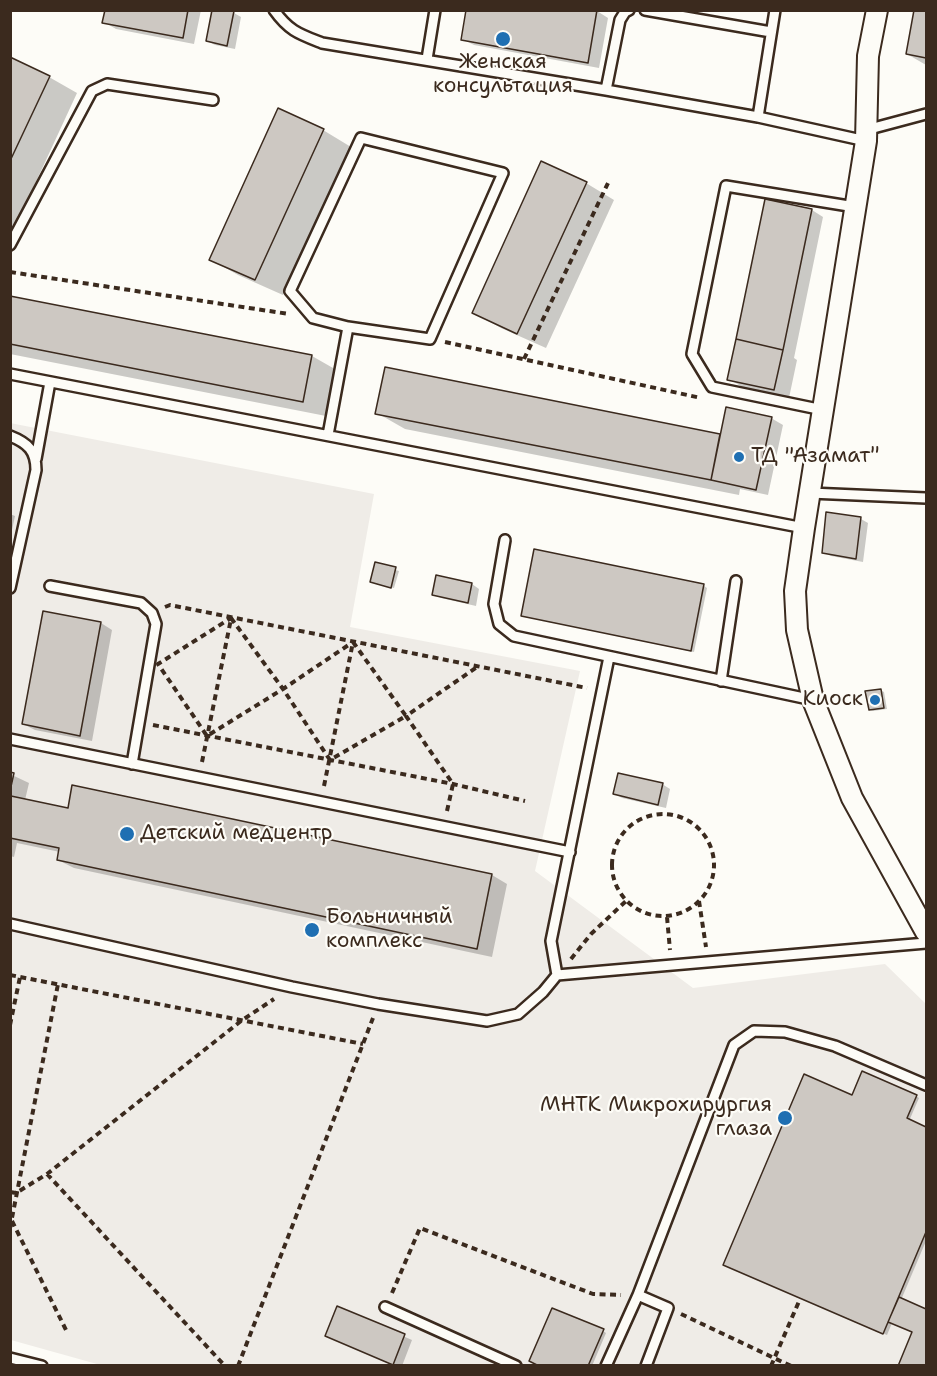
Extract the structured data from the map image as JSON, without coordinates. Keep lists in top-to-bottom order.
{
  "places": [
    "Женская консультация",
    "ТД \"Азамат\"",
    "Киоск",
    "Детский медцентр",
    "Больничный комплекс",
    "МНТК Микрохирургия глаза"
  ]
}
